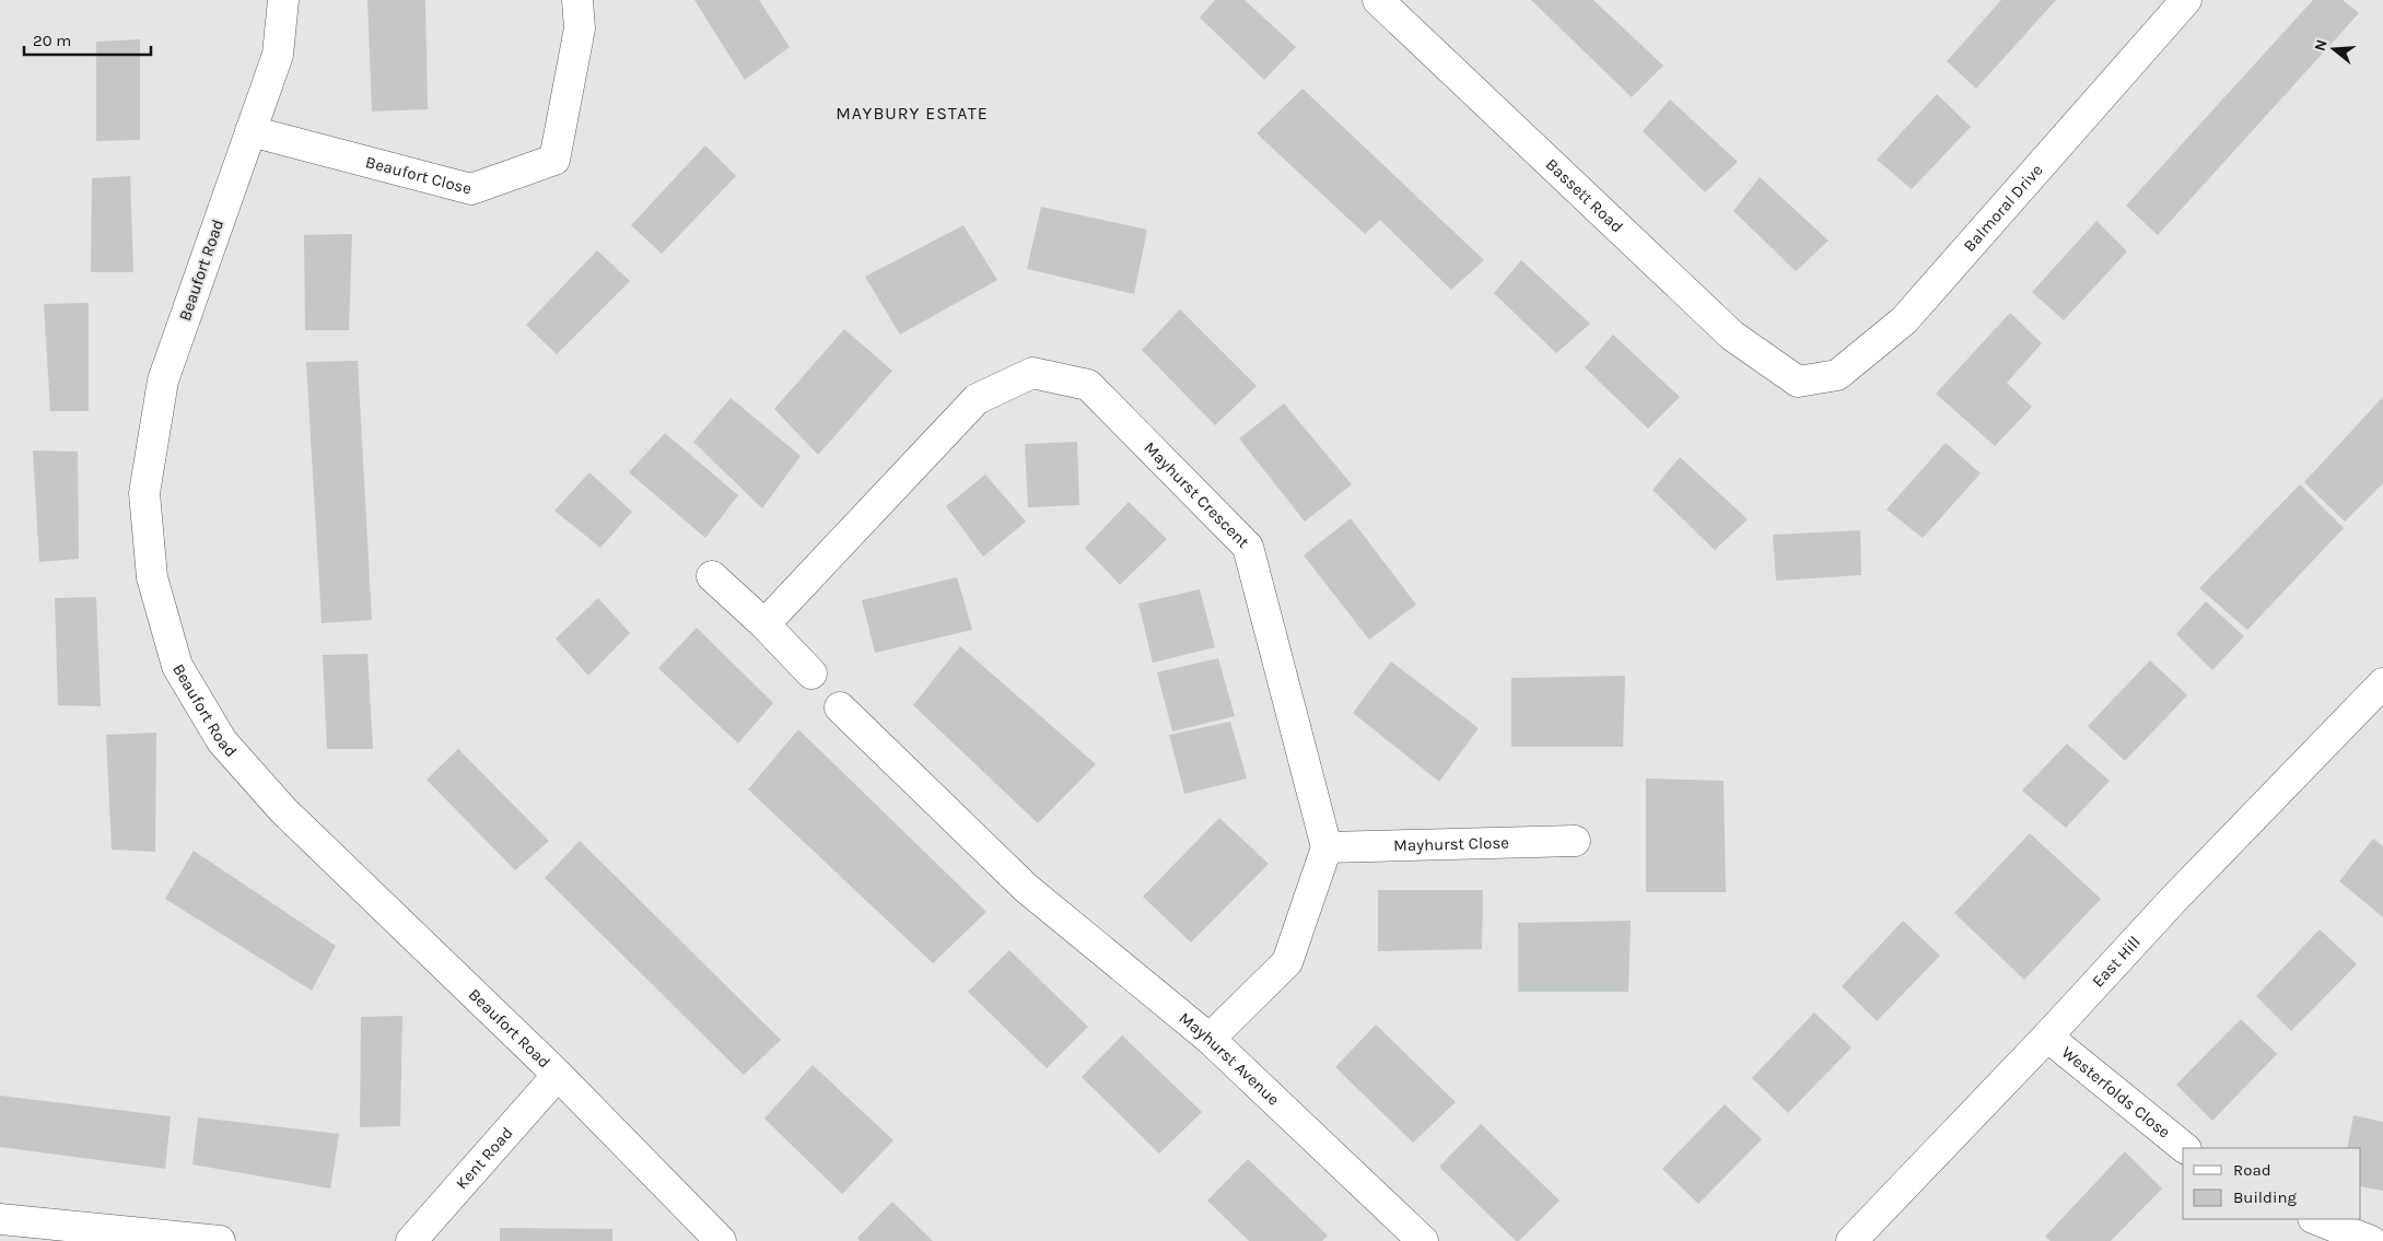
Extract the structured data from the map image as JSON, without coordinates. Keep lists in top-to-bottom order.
{
  "streets": {
    "street": [
      "Beaufort Close",
      "Bassett Road",
      "Balmoral Drive",
      "Beaufort Road",
      "Mayhurst Crescent",
      "Mayhurst Close",
      "East Hill",
      "Mayhurst Avenue",
      "Westerfolds Close",
      "Kent Road"
    ]
  },
  "crossings": [
    ["Beaufort Close", "Beaufort Road"],
    ["Bassett Road", "Balmoral Drive"],
    ["Beaufort Road", "Kent Road"],
    ["Mayhurst Crescent", "Mayhurst Close"],
    ["East Hill", "Westerfolds Close"]
  ],
  "districts": ["MAYBURY ESTATE"],
  "legend": ["Road", "Building"],
  "scale_bar": "20 m",
  "north": "left"
}
